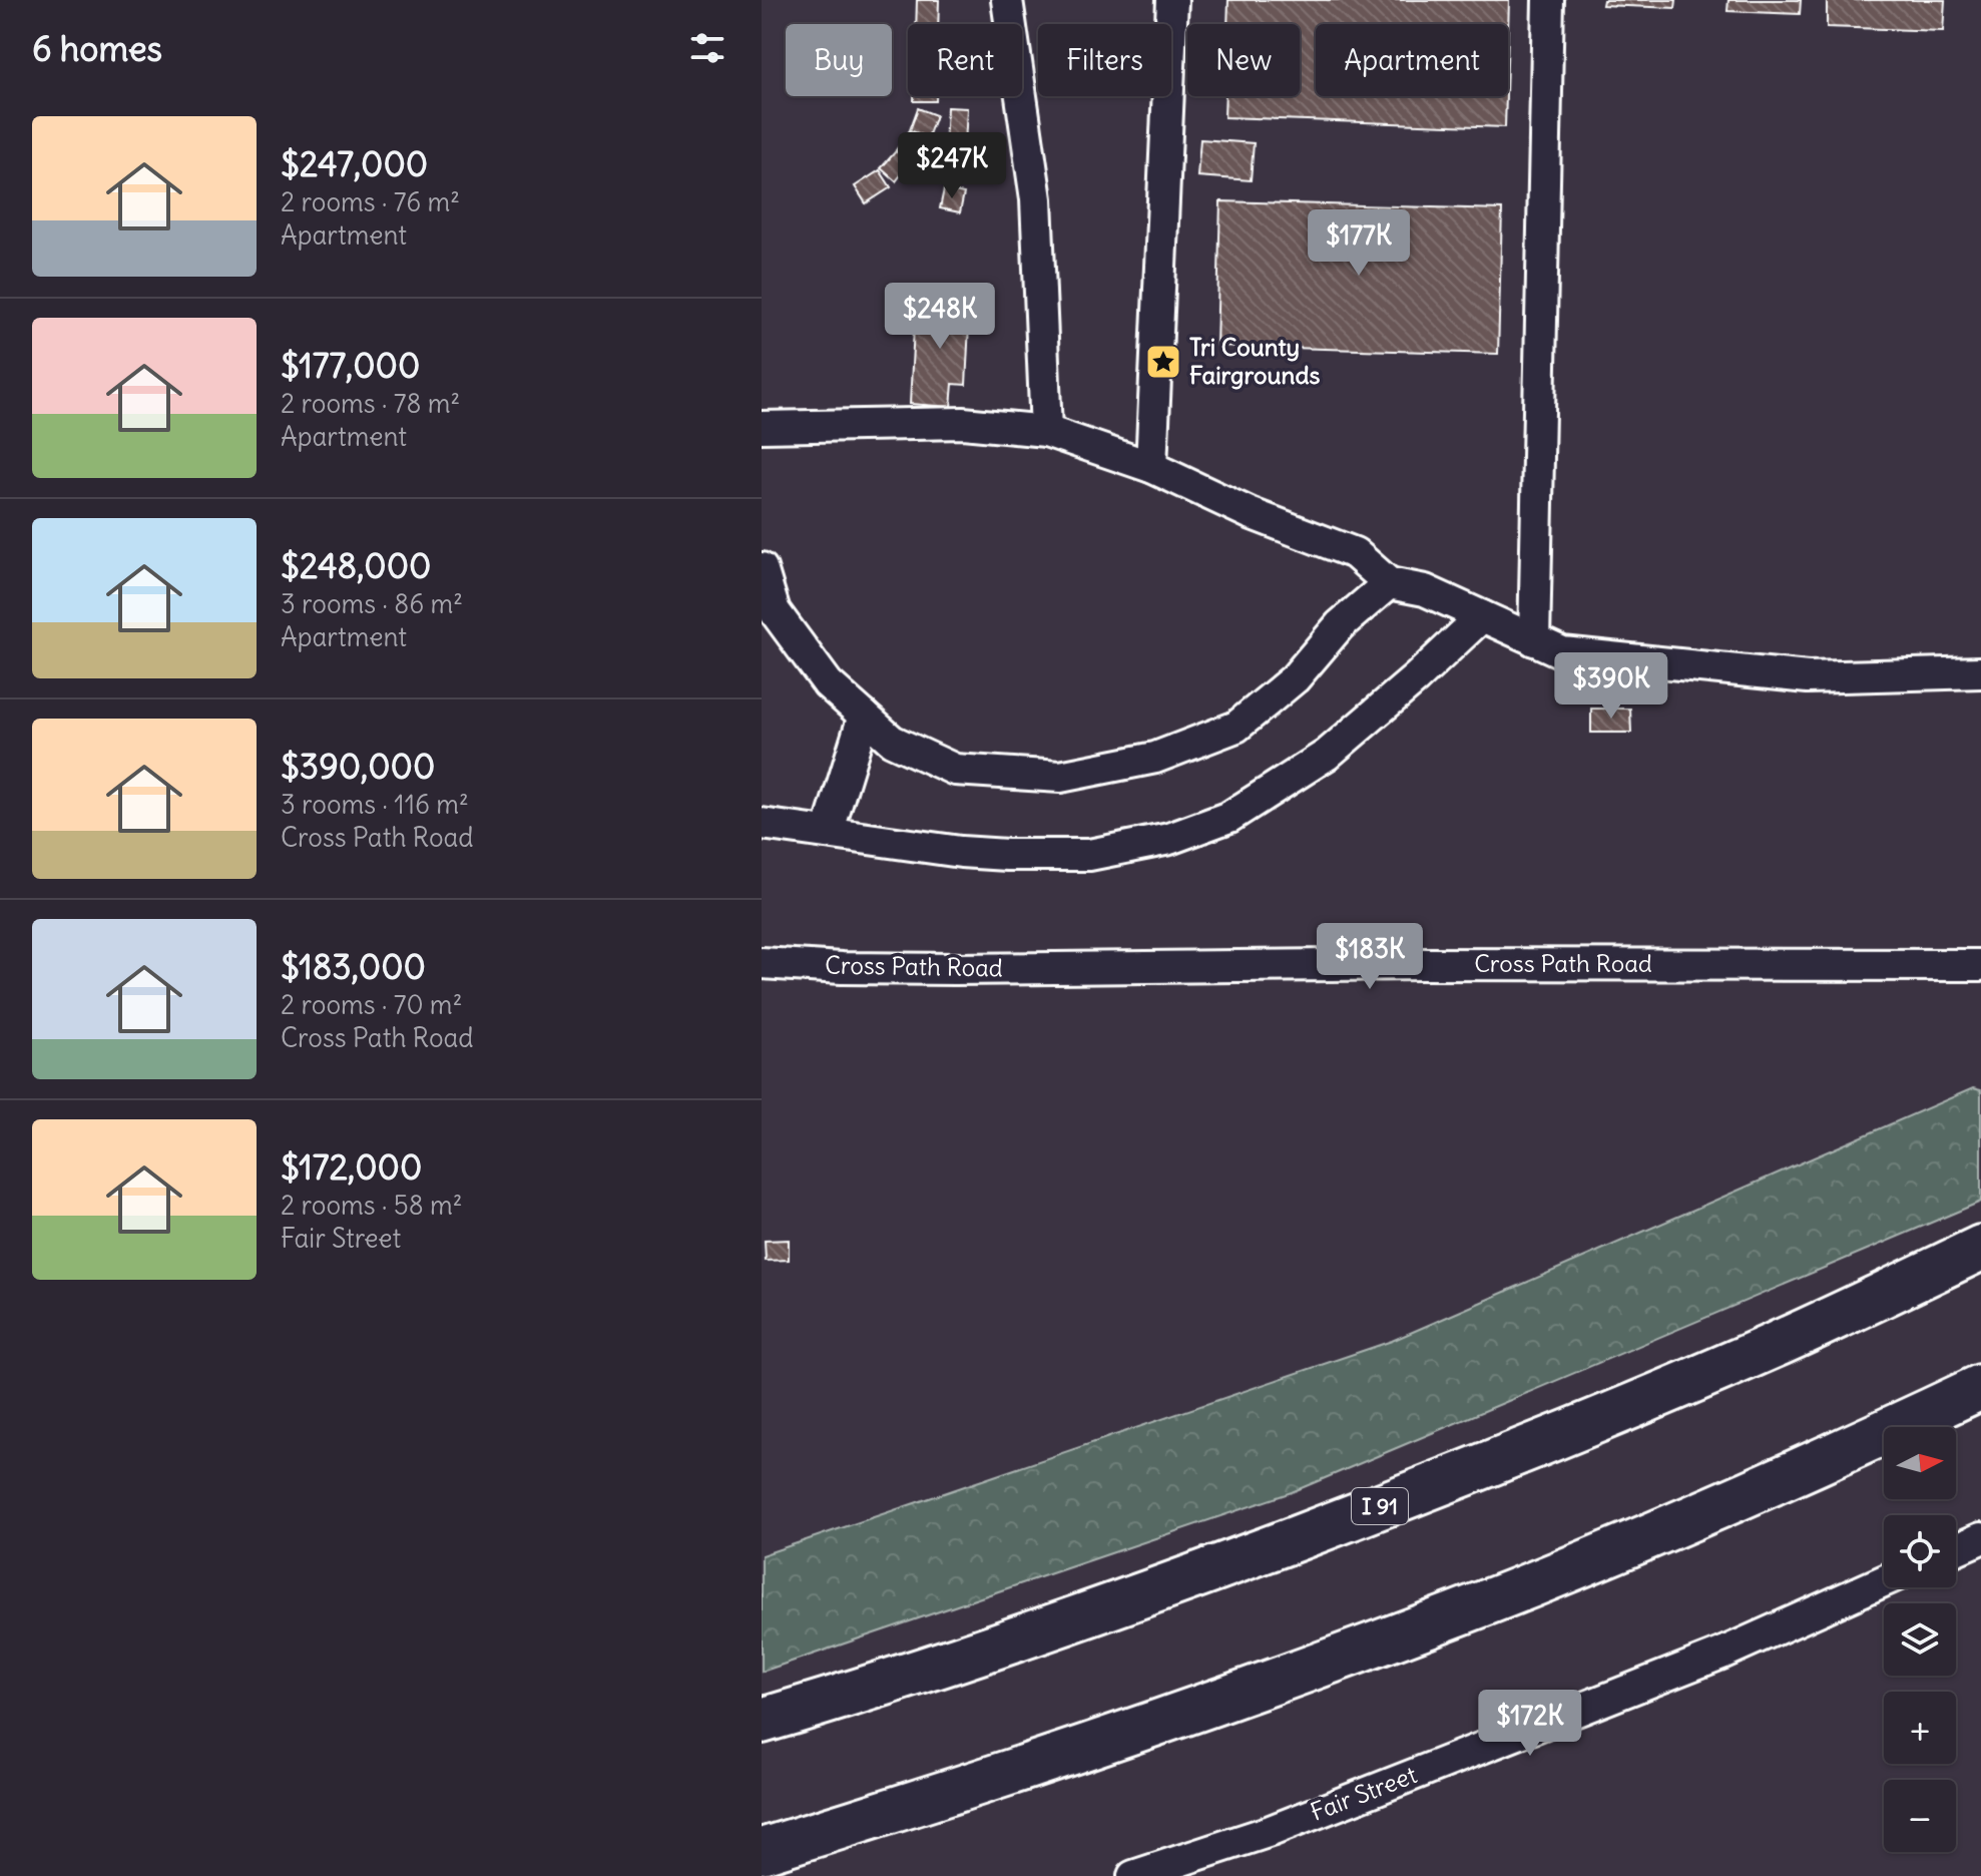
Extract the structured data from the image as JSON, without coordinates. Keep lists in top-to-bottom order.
{
  "streets": {
    "highway": ["I 91"],
    "street": ["Cross Path Road", "Fair Street"]
  },
  "places": {
    "place": ["Tri County Fairgrounds"]
  },
  "north": "right",
  "page": {
    "heading": "6 homes",
    "chip": [
      "Buy",
      "Rent",
      "Filters",
      "New",
      "Apartment"
    ],
    "list": [
      {
        "name": "$247,000",
        "note": "2 rooms · 76 m² · Apartment"
      },
      {
        "name": "$177,000",
        "note": "2 rooms · 78 m² · Apartment"
      },
      {
        "name": "$248,000",
        "note": "3 rooms · 86 m² · Apartment"
      },
      {
        "name": "$390,000",
        "note": "3 rooms · 116 m² · Cross Path Road"
      },
      {
        "name": "$183,000",
        "note": "2 rooms · 70 m² · Cross Path Road"
      },
      {
        "name": "$172,000",
        "note": "2 rooms · 58 m² · Fair Street"
      }
    ],
    "price": [
      "$247K",
      "$177K",
      "$248K",
      "$390K",
      "$183K",
      "$172K"
    ],
    "map_buttons": ["+", "−"]
  }
}
